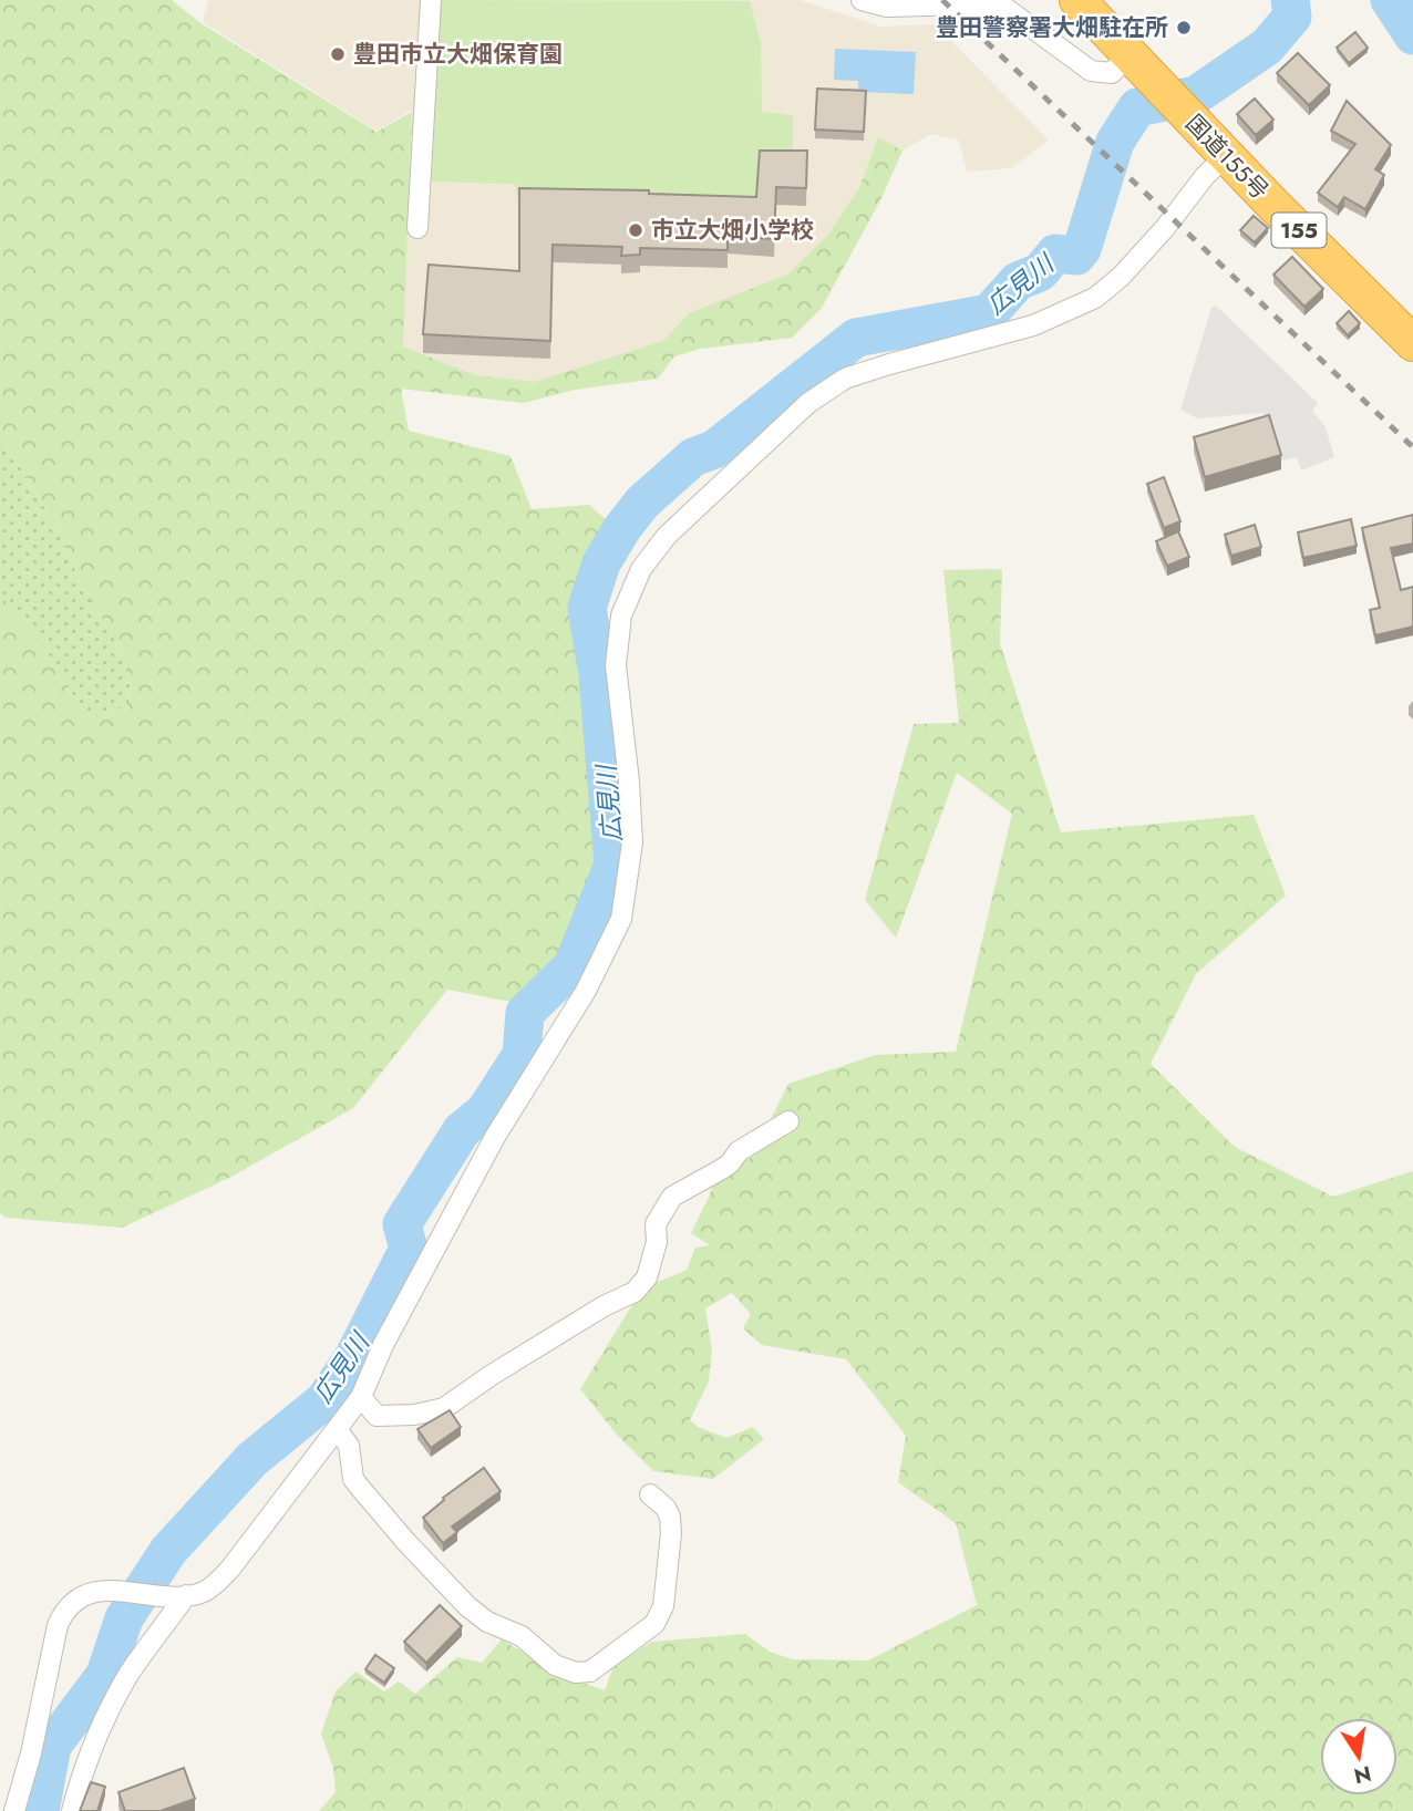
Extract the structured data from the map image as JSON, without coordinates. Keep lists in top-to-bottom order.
{
  "streets": {
    "highway": ["国道155号", "155"]
  },
  "water": ["広見川"],
  "places": ["豊田警察署大畑駐在所", "豊田市立大畑保育園", "市立大畑小学校"],
  "north": "bottom"
}
